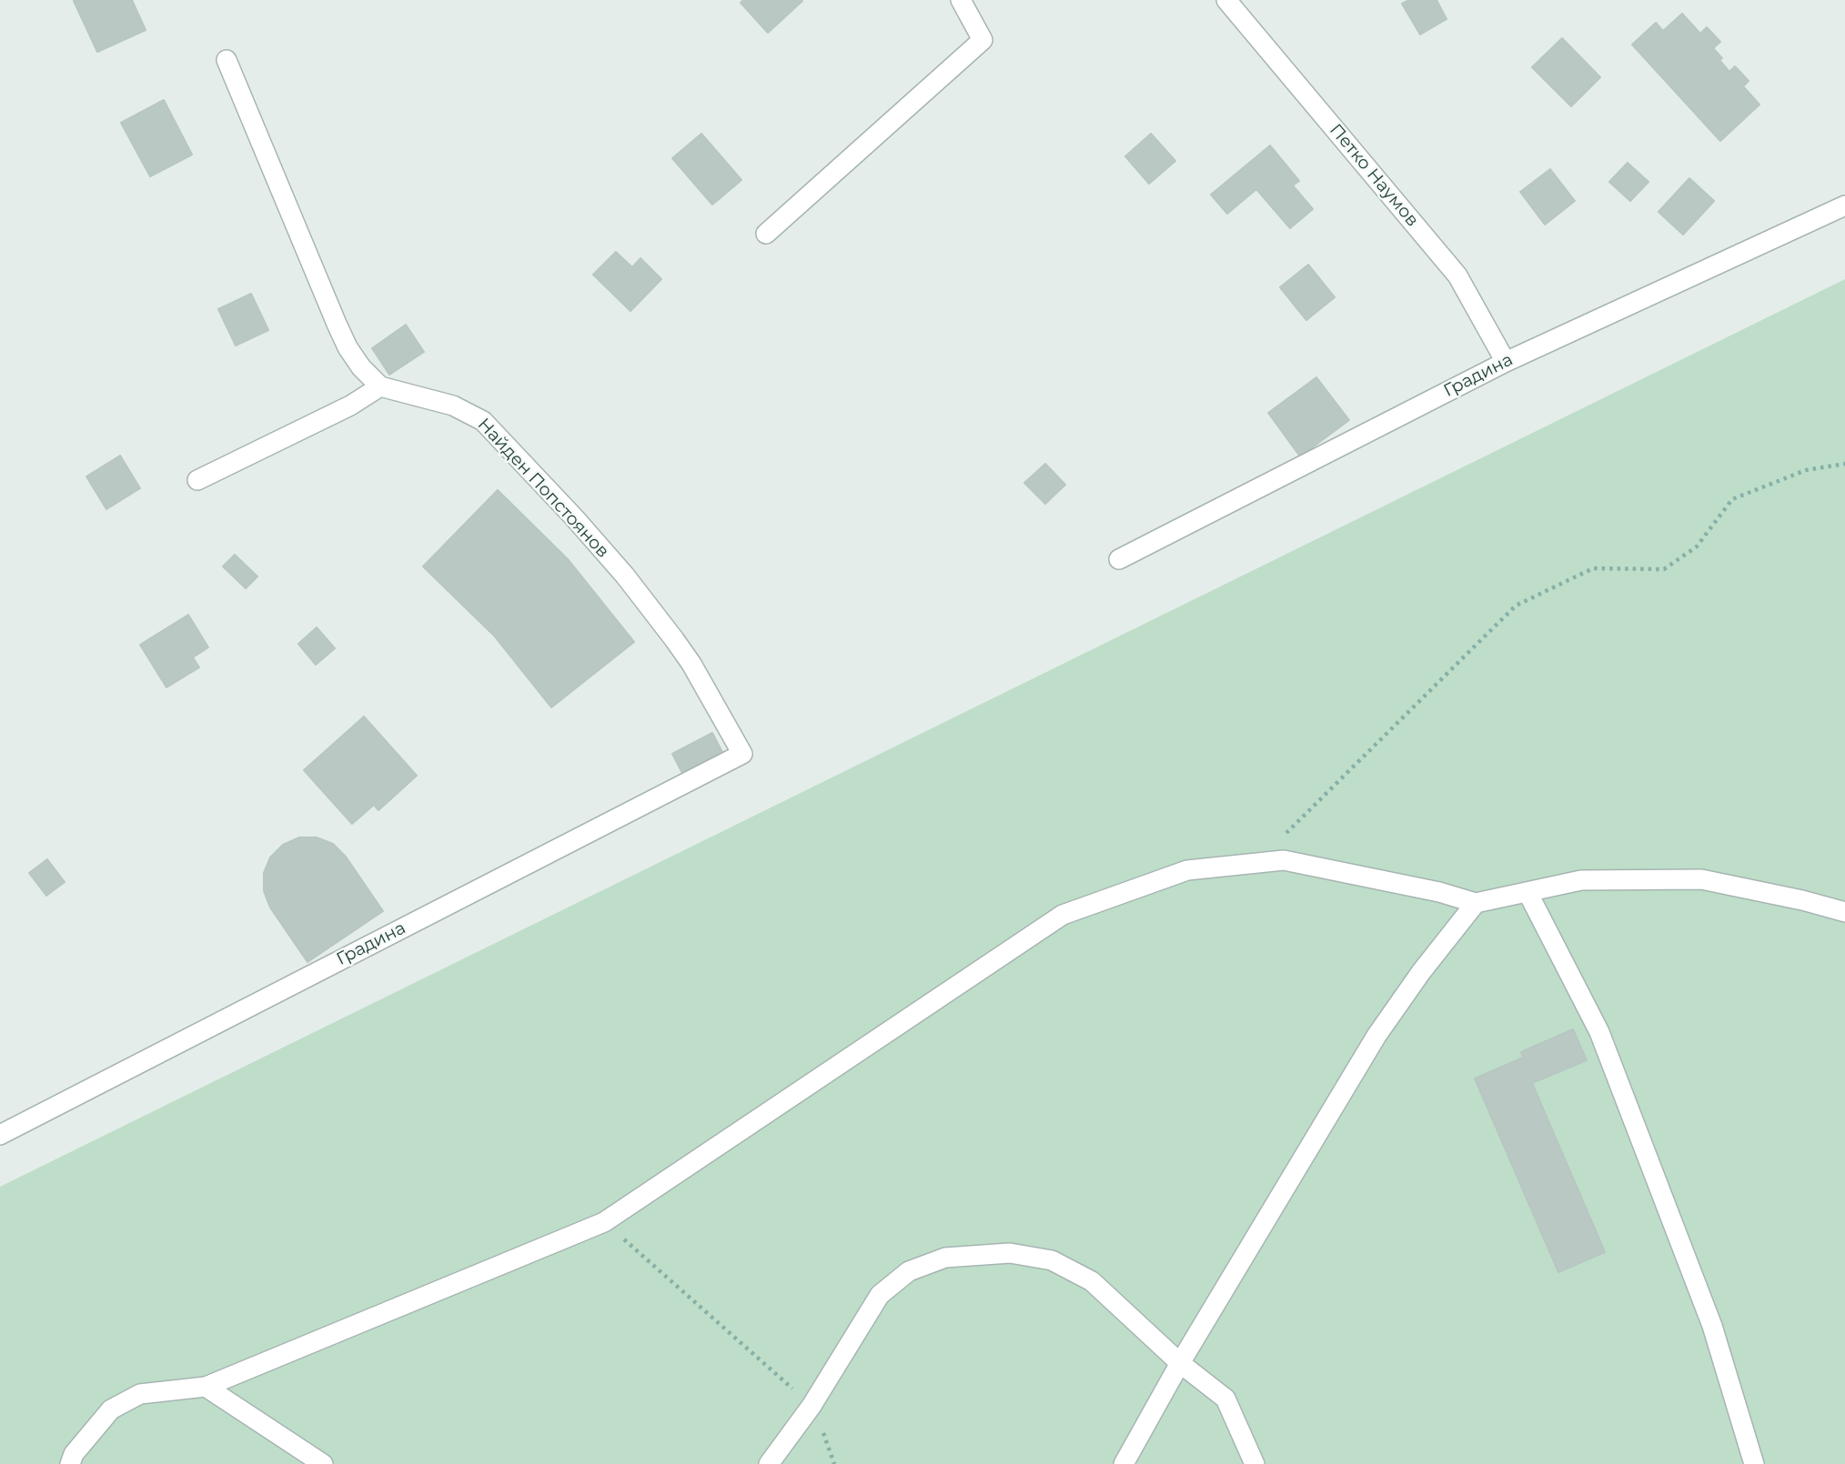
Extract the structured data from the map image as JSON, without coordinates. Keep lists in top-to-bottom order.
{
  "streets": {
    "street": ["Петко Наумов", "Градина", "Найден Попстоянов"]
  },
  "crossings": [
    ["Петко Наумов", "Градина"],
    ["Градина", "Найден Попстоянов"]
  ]
}
